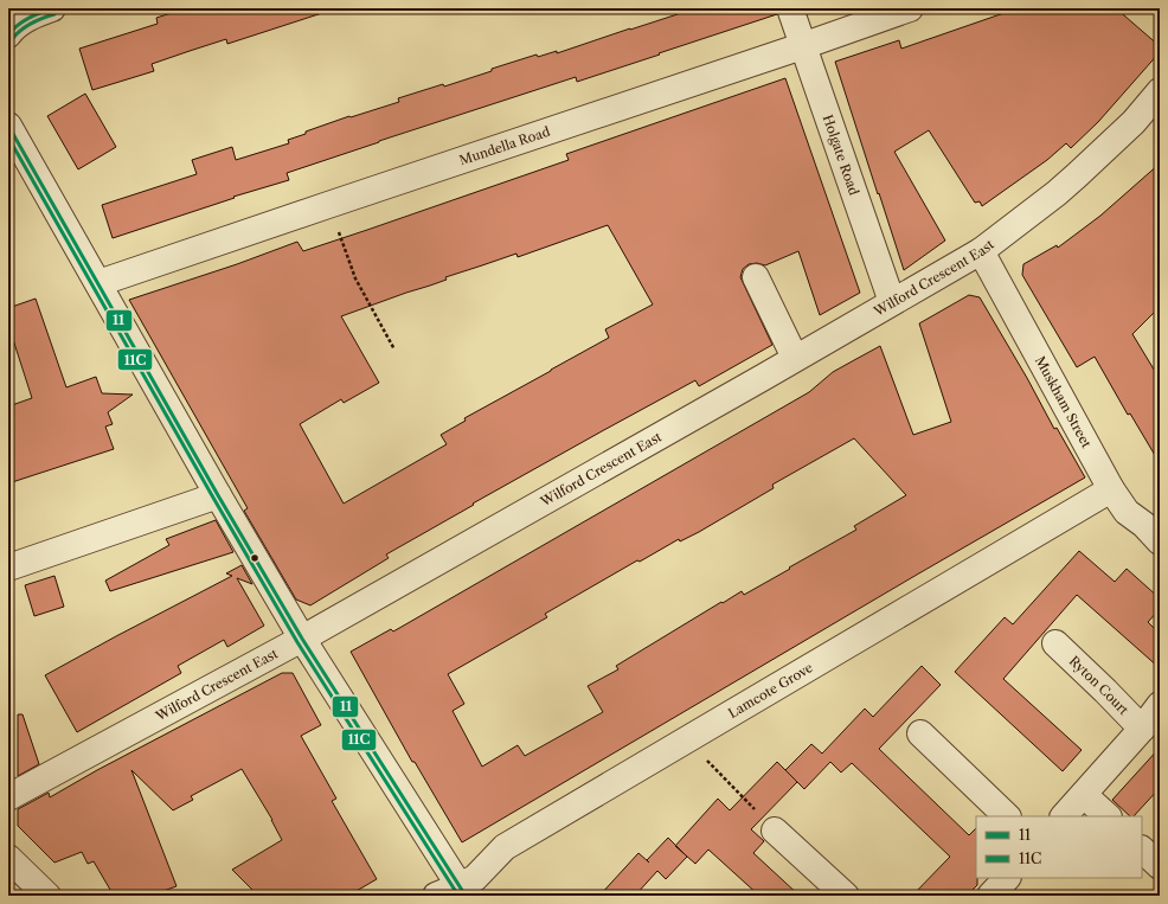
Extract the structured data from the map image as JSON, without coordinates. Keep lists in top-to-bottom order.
{
  "streets": {
    "street": [
      "Mundella Road",
      "Holgate Road",
      "Wilford Crescent East",
      "Muskham Street",
      "Ryton Court",
      "Lamcote Grove"
    ]
  },
  "crossings": [
    ["Mundella Road", "Holgate Road"],
    ["Holgate Road", "Wilford Crescent East"],
    ["Wilford Crescent East", "Muskham Street"],
    ["Muskham Street", "Lamcote Grove"]
  ],
  "lines": ["transit line 11", "transit line 11C"],
  "legend": ["11", "11C"]
}
